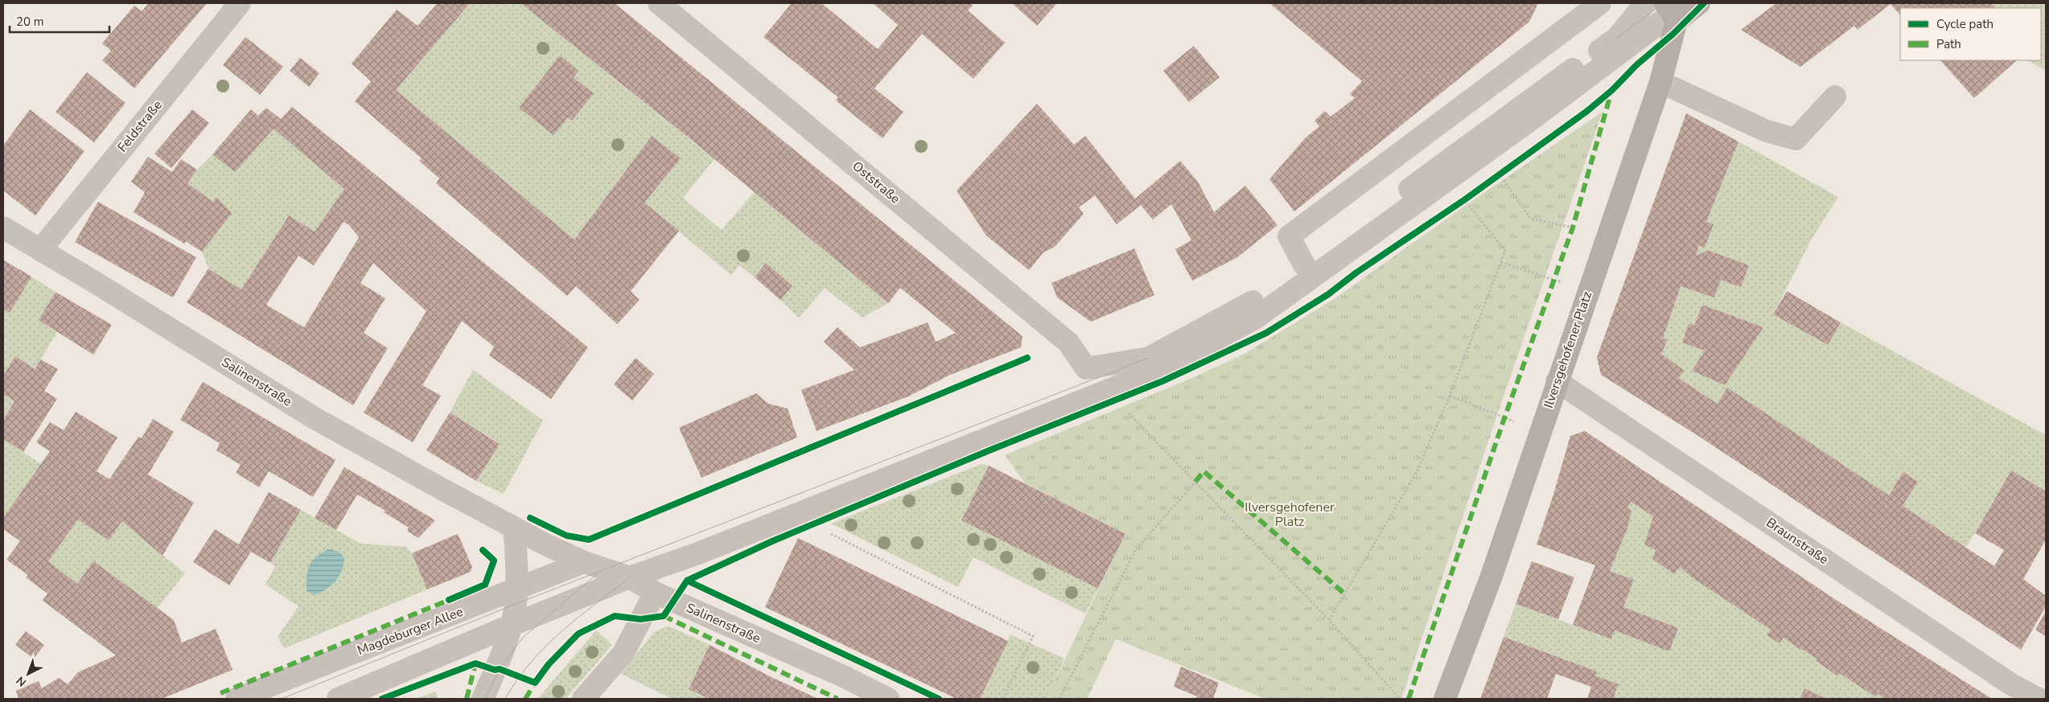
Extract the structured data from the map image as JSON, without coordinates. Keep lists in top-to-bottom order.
{
  "streets": {
    "main road": ["Ilversgehofener Platz"],
    "street": [
      "Feldstraße",
      "Oststraße",
      "Salinenstraße",
      "Braunstraße",
      "Magdeburger Allee"
    ]
  },
  "crossings": [
    ["Feldstraße", "Salinenstraße"],
    ["Ilversgehofener Platz", "Braunstraße"],
    ["Salinenstraße", "Magdeburger Allee"]
  ],
  "parks": ["Ilversgehofener Platz"],
  "legend": ["Cycle path", "Path"],
  "scale_bar": "20 m",
  "north": "bottom left"
}
